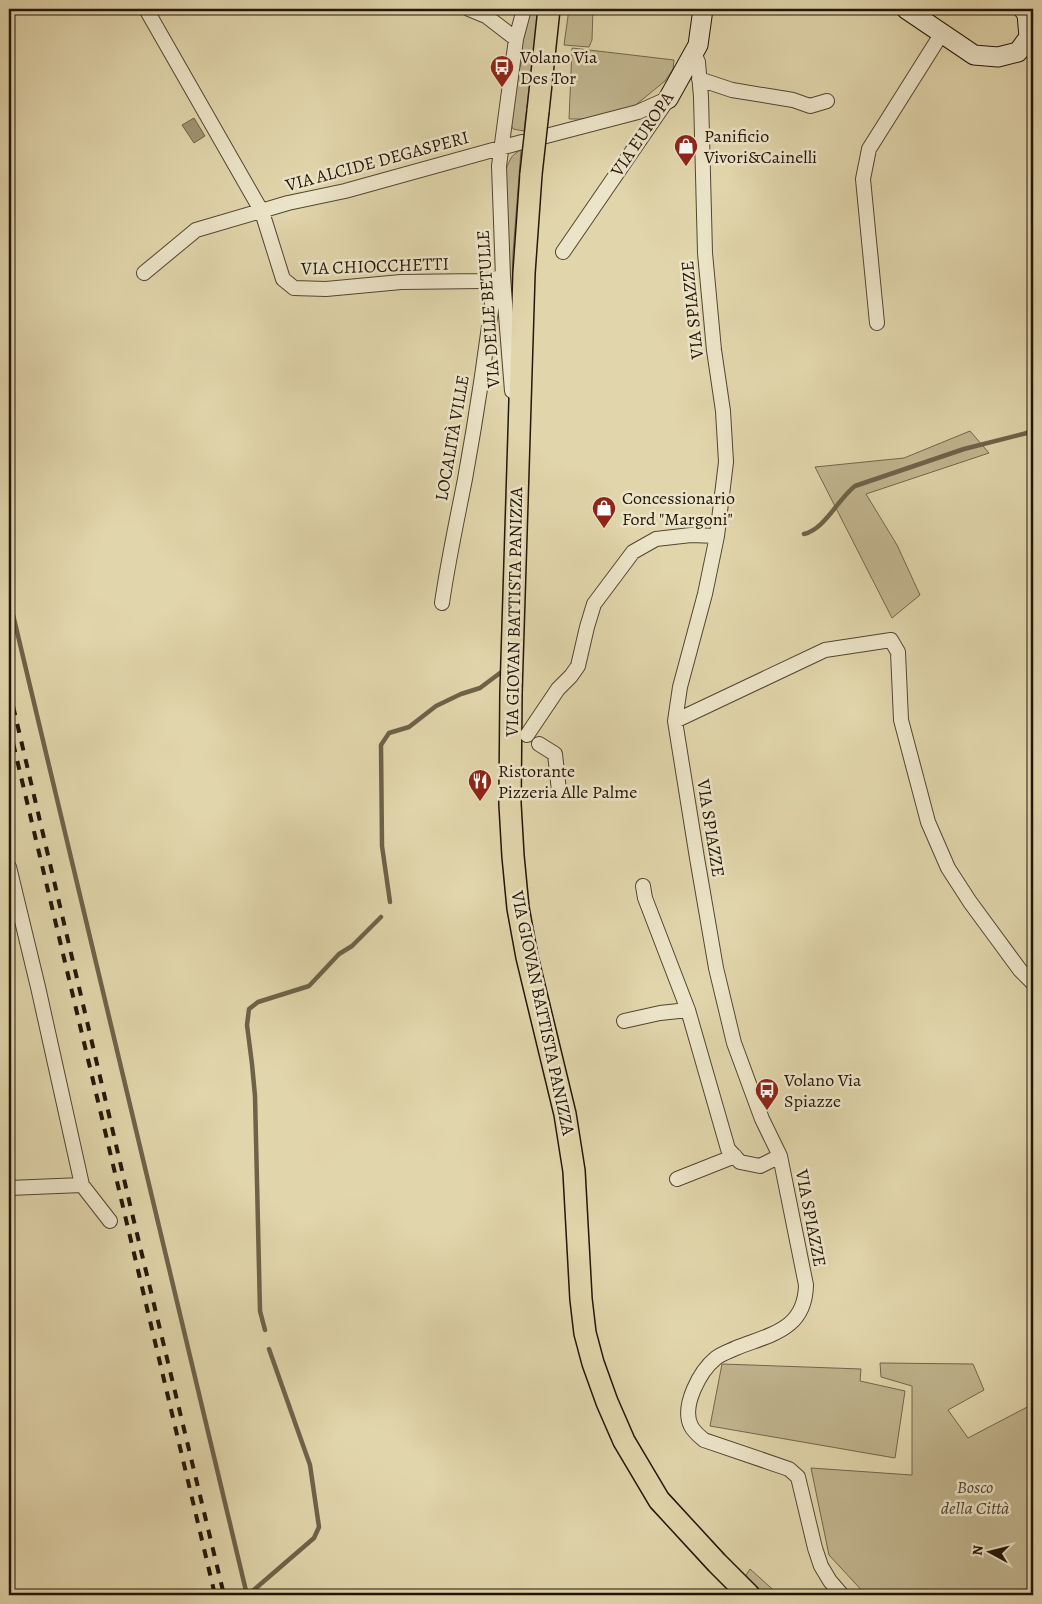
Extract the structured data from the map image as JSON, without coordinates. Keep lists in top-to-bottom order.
{
  "streets": {
    "main road": ["VIA GIOVAN BATTISTA PANIZZA"],
    "street": [
      "VIA EUROPA",
      "VIA ALCIDE DEGASPERI",
      "VIA CHIOCCHETTI",
      "VIA DELLE BETULLE",
      "VIA SPIAZZE",
      "LOCALITÀ VILLE"
    ]
  },
  "crossings": [
    ["VIA EUROPA", "VIA SPIAZZE"],
    ["VIA ALCIDE DEGASPERI", "VIA CHIOCCHETTI"],
    ["VIA ALCIDE DEGASPERI", "VIA DELLE BETULLE"],
    ["VIA CHIOCCHETTI", "VIA DELLE BETULLE"],
    ["VIA CHIOCCHETTI", "LOCALITÀ VILLE"],
    ["VIA DELLE BETULLE", "LOCALITÀ VILLE"],
    ["VIA DELLE BETULLE", "VIA GIOVAN BATTISTA PANIZZA"]
  ],
  "parks": ["Bosco della Città"],
  "places": {
    "bus stop": ["Volano Via Des Tor", "Volano Via Spiazze"],
    "shop": ["Panificio Vivori&Cainelli", "Concessionario Ford \"Margoni\""],
    "restaurant": ["Ristorante Pizzeria Alle Palme"]
  },
  "north": "left"
}
